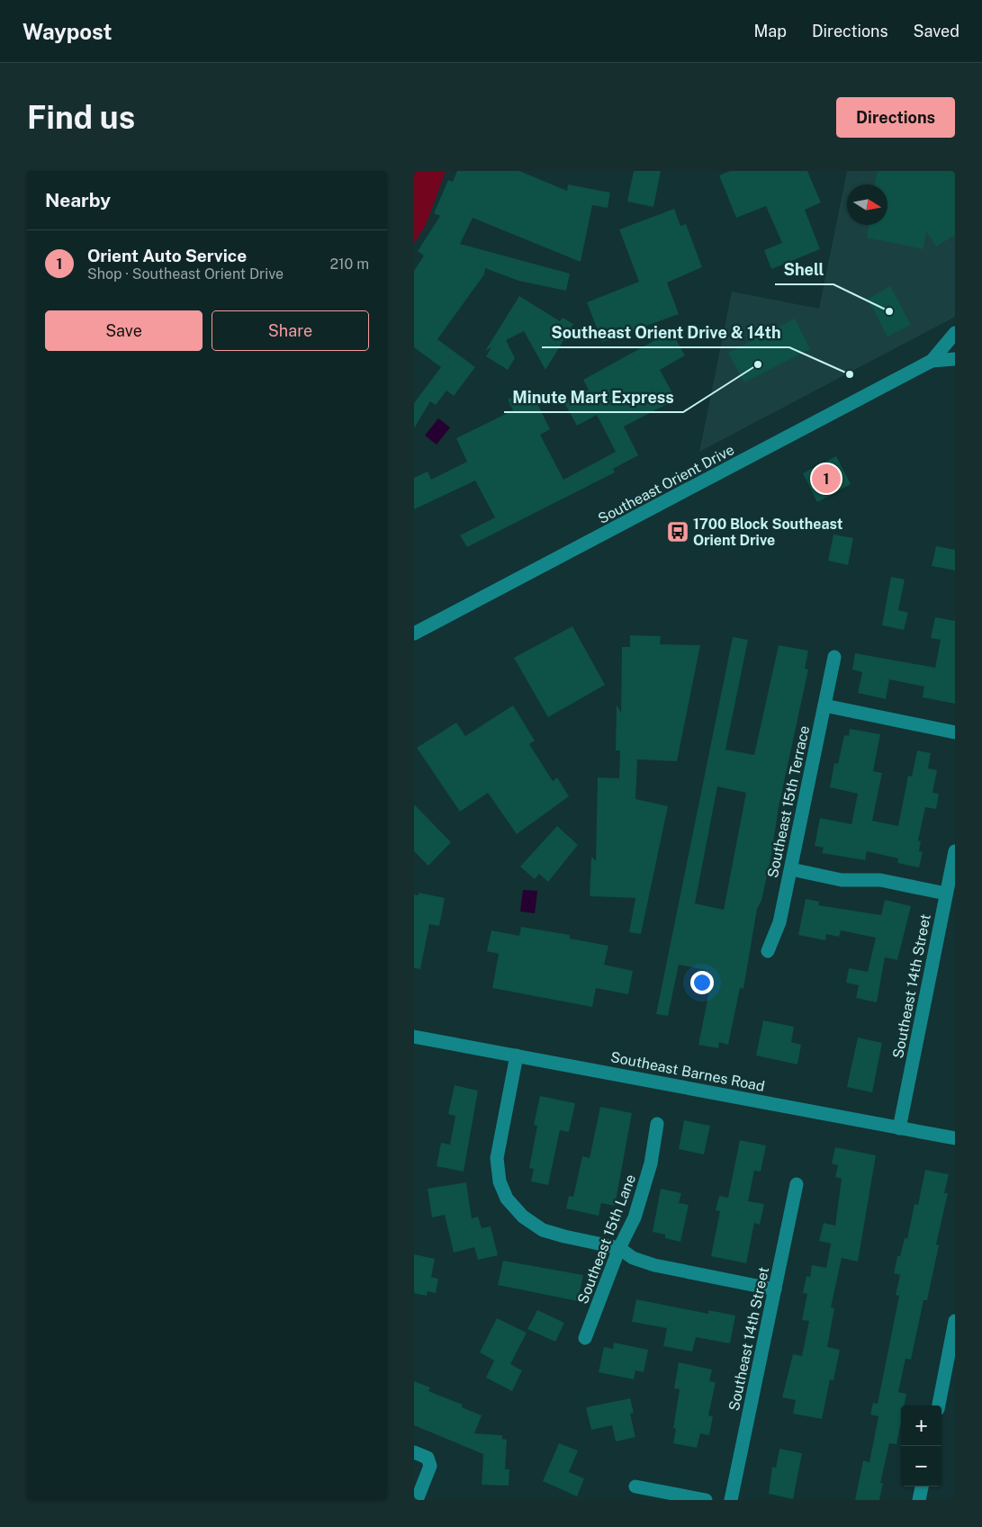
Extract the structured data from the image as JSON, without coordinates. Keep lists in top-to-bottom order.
{
  "streets": {
    "street": [
      "Southeast Orient Drive",
      "Southeast 15th Terrace",
      "Southeast 14th Street",
      "Southeast Barnes Road",
      "Southeast 15th Lane"
    ]
  },
  "crossings": [
    ["Southeast 14th Street", "Southeast Barnes Road"]
  ],
  "places": {
    "other": ["Shell", "Minute Mart Express", "Southeast Orient Drive & 14th"],
    "bus stop": ["1700 Block Southeast Orient Drive"]
  },
  "north": "right",
  "page": {
    "header": "Waypost",
    "nav": ["Map", "Directions", "Saved"],
    "buttons": [
      "Directions",
      ["Save", "Share"]
    ],
    "title": "Find us",
    "heading": "Nearby",
    "list": [
      {
        "mark": "1",
        "name": "Orient Auto Service",
        "note": "Shop · Southeast Orient Drive",
        "value": "210 m"
      }
    ],
    "pins": "1",
    "map_buttons": ["+", "−"]
  }
}
